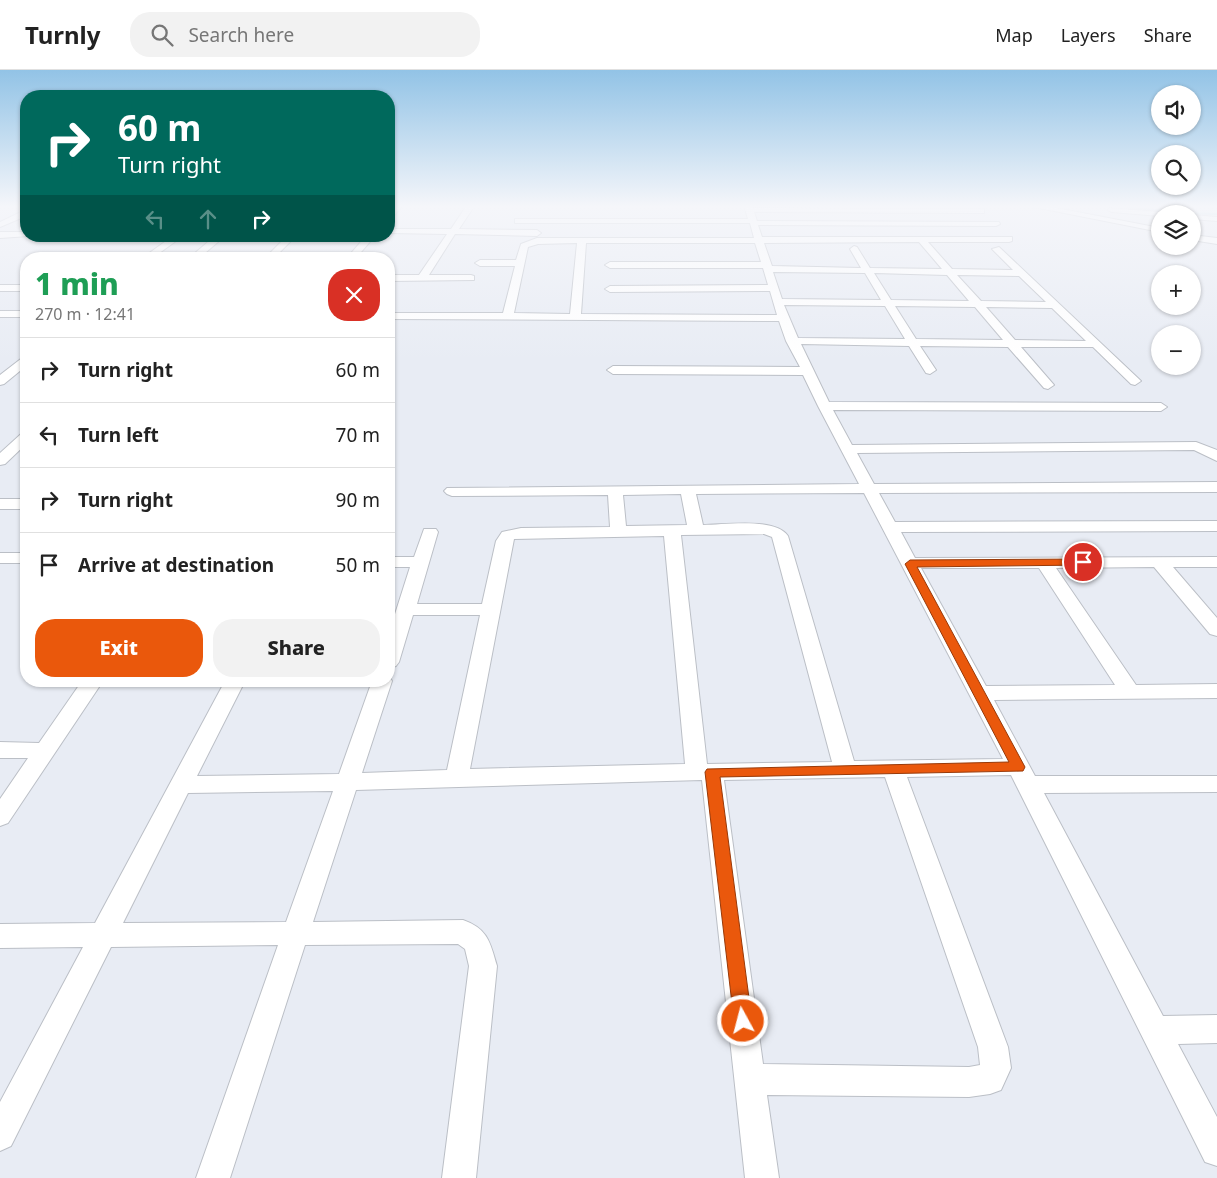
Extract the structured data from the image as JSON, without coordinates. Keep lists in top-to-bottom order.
{
  "page": {
    "header": "Turnly",
    "search": "Search here",
    "nav": ["Map", "Layers", "Share"],
    "map_buttons": ["+", "−"],
    "turn": ["60 m", "Turn right"],
    "heading": ["1 min", "270 m · 12:41"],
    "list": [
      {
        "name": "Turn right",
        "value": "60 m"
      },
      {
        "name": "Turn left",
        "value": "70 m"
      },
      {
        "name": "Turn right",
        "value": "90 m"
      },
      {
        "name": "Arrive at destination",
        "value": "50 m"
      }
    ],
    "buttons": ["Exit", "Share"]
  }
}
